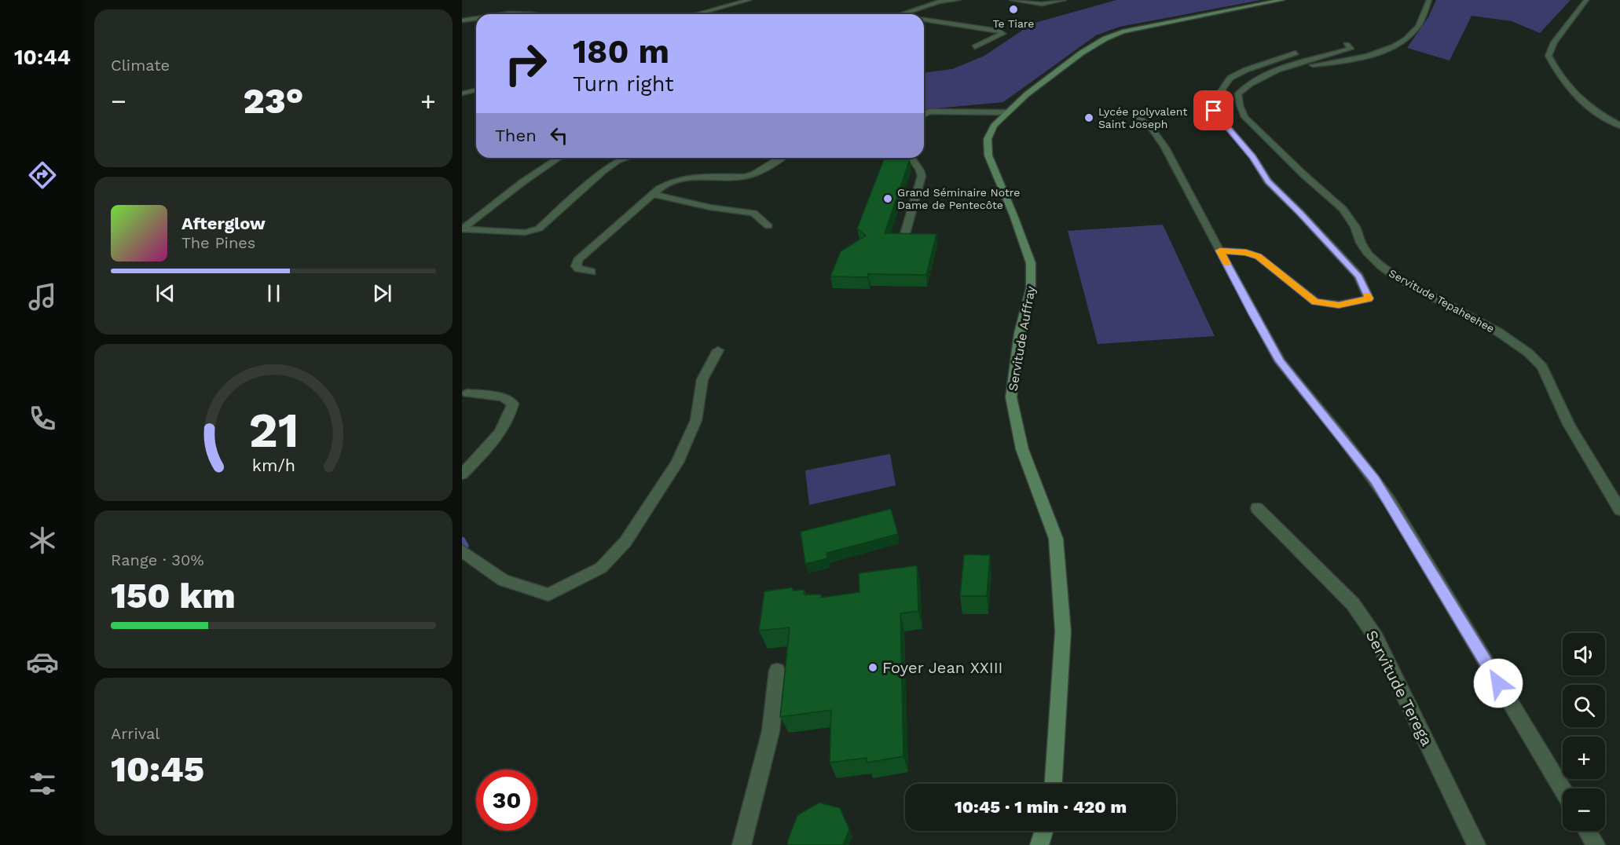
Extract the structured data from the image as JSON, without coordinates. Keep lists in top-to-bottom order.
{
  "streets": {
    "street": ["Servitude Tepaheehee", "Servitude Auffray", "Servitude Terega"]
  },
  "places": [
    "Te Tiare",
    "Lycée polyvalent Saint Joseph",
    "Grand Séminaire Notre Dame de Pentecôte",
    "Foyer Jean XXIII"
  ],
  "page": {
    "tabs": "10:44",
    "tile": [
      "Climate",
      ["Range · 30%", "150 km"],
      ["Arrival", "10:45"]
    ],
    "turn": ["180 m", "Turn right"],
    "heat": ["−", "23°", "+"],
    "then": "Then",
    "song": ["Afterglow", "The Pines"],
    "map_buttons": ["+", "−"],
    "limit": "30",
    "trip": "10:45 · 1 min · 420 m",
    "gauge": ["21", "km/h"]
  }
}
